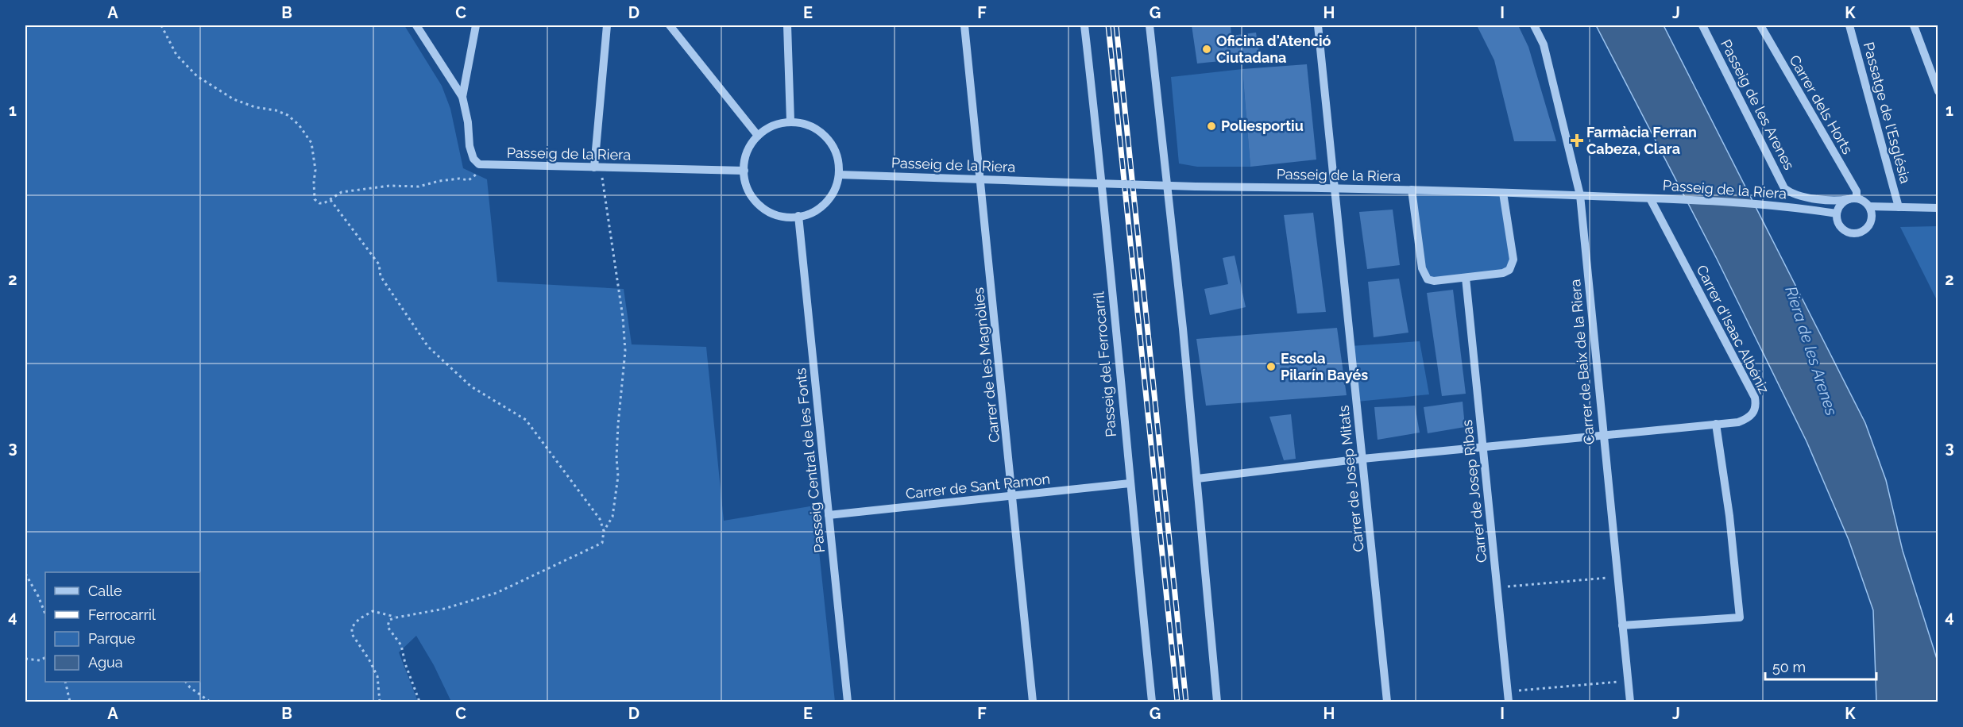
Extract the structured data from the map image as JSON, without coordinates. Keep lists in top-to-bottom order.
{
  "streets": {
    "street": [
      "Passeig de les Arenes",
      "Carrer dels Horts",
      "Passatge de l'Església",
      "Passeig de la Riera",
      "Carrer d'Isaac Albéniz",
      "Carrer de Baix de la Riera",
      "Passeig del Ferrocarril",
      "Carrer de les Magnòlies",
      "Passeig Central de les Fonts",
      "Carrer de Josep Mitats",
      "Carrer de Sant Ramon",
      "Carrer de Josep Ribas"
    ]
  },
  "crossings": [
    ["Passeig de les Arenes", "Carrer dels Horts"],
    ["Passeig de les Arenes", "Passeig de la Riera"],
    ["Carrer dels Horts", "Passeig de la Riera"],
    ["Passeig de la Riera", "Carrer d'Isaac Albéniz"],
    ["Passeig de la Riera", "Carrer de Baix de la Riera"],
    ["Passeig de la Riera", "Carrer de les Magnòlies"],
    ["Passeig de la Riera", "Passeig Central de les Fonts"],
    ["Passeig de la Riera", "Carrer de Josep Mitats"],
    ["Carrer d'Isaac Albéniz", "Carrer de Baix de la Riera"],
    ["Passeig del Ferrocarril", "Carrer de Sant Ramon"],
    ["Carrer de les Magnòlies", "Carrer de Sant Ramon"],
    ["Passeig Central de les Fonts", "Carrer de Sant Ramon"]
  ],
  "water": ["Riera de les Arenes"],
  "places": {
    "other": ["Oficina d'Atenció Ciutadana", "Poliesportiu", "Escola Pilarín Bayés"],
    "health": ["Farmàcia Ferran Cabeza, Clara"]
  },
  "legend": [
    "Calle",
    "Ferrocarril",
    "Parque",
    "Agua"
  ],
  "scale_bar": "50 m",
  "grid": {
    "columns": [
      "A",
      "B",
      "C",
      "D",
      "E",
      "F",
      "G",
      "H",
      "I",
      "J",
      "K"
    ],
    "rows": [
      "1",
      "2",
      "3",
      "4"
    ]
  }
}
